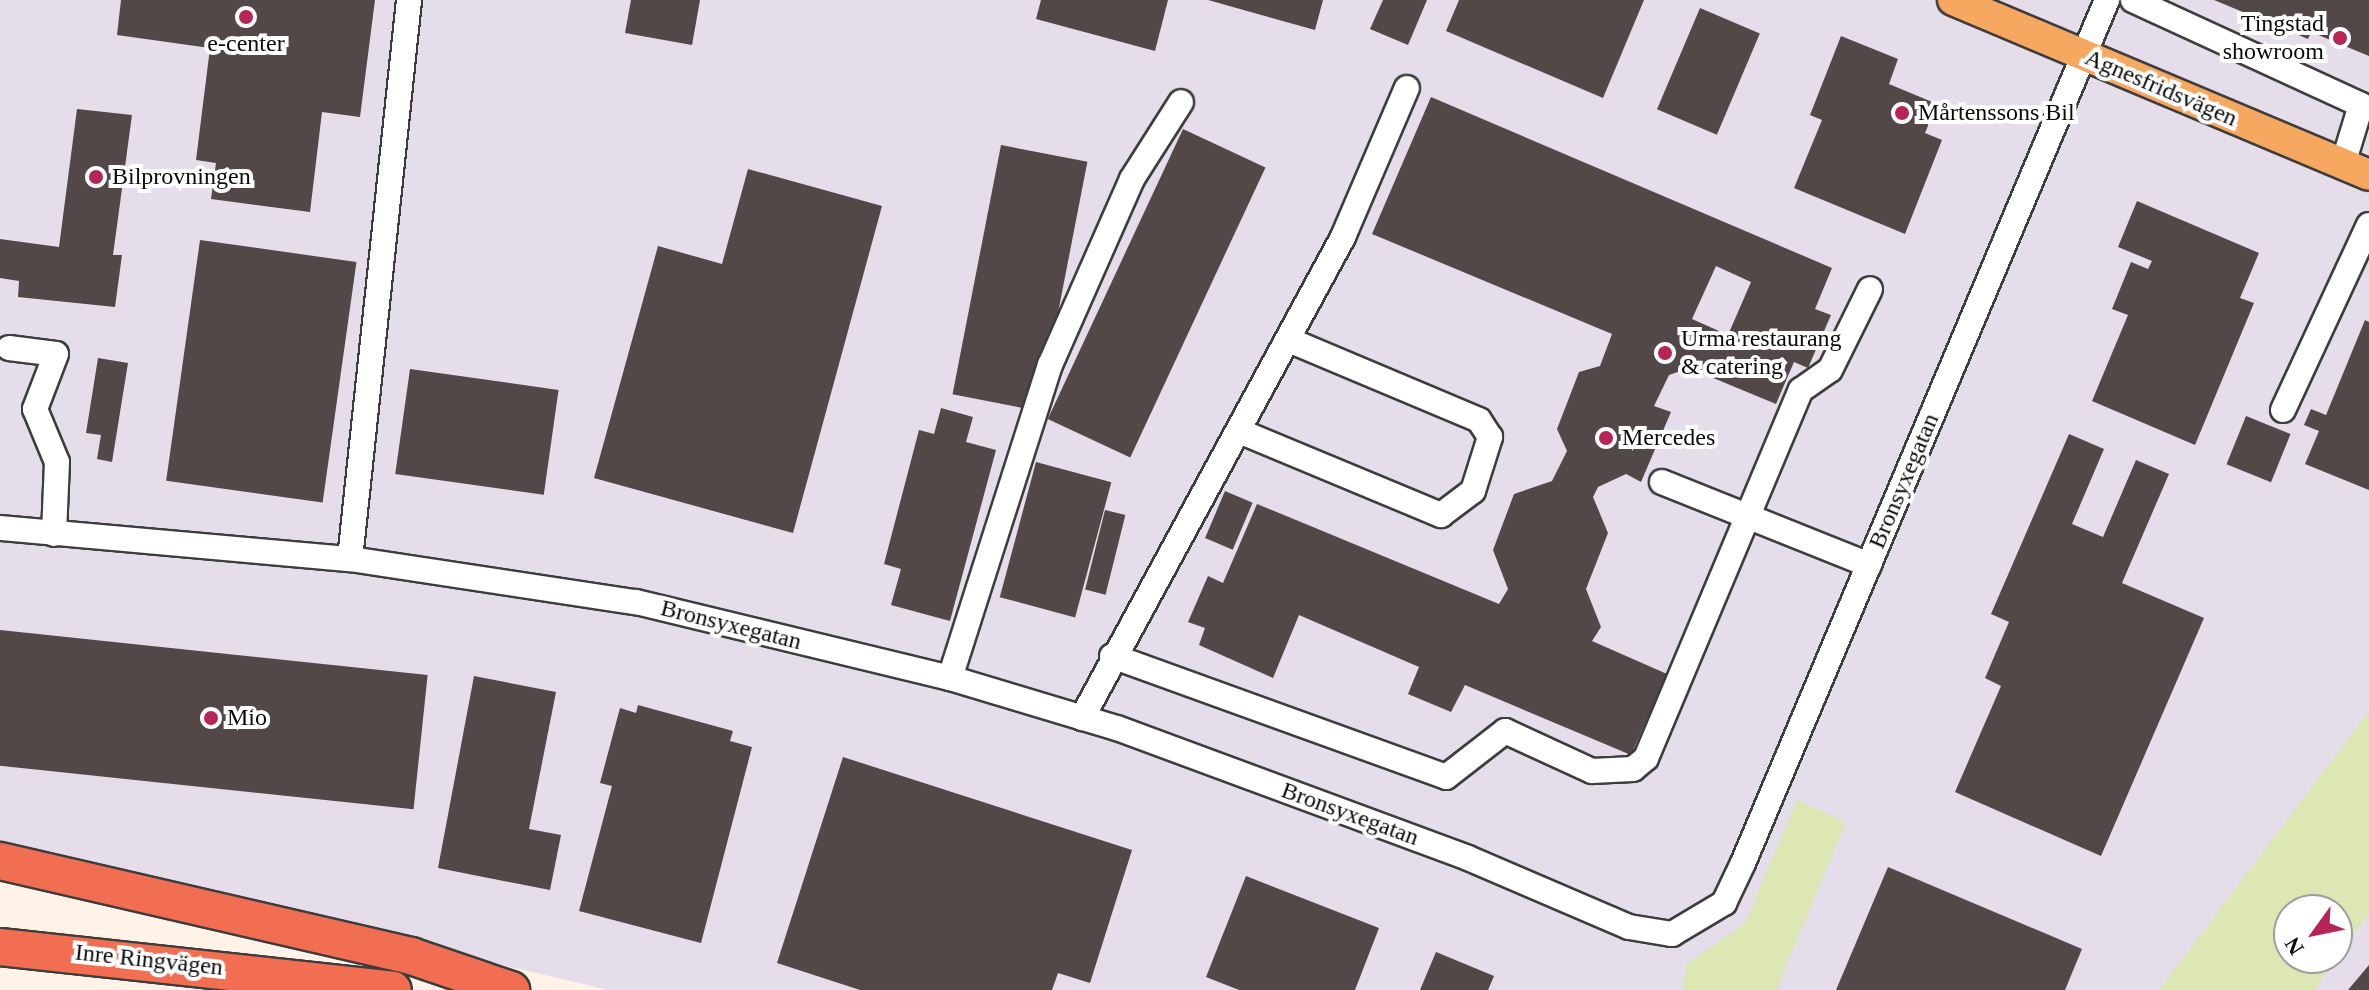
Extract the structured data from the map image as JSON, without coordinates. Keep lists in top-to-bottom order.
{
  "streets": {
    "highway": ["Inre Ringvägen"],
    "main road": ["Agnesfridsvägen"],
    "street": ["Bronsyxegatan"]
  },
  "crossings": [
    ["Agnesfridsvägen", "Bronsyxegatan"]
  ],
  "places": [
    "e-center",
    "Tingstad showroom",
    "Mårtenssons Bil",
    "Bilprovningen",
    "Urma restaurang & catering",
    "Mercedes",
    "Mio"
  ],
  "north": "bottom left"
}
